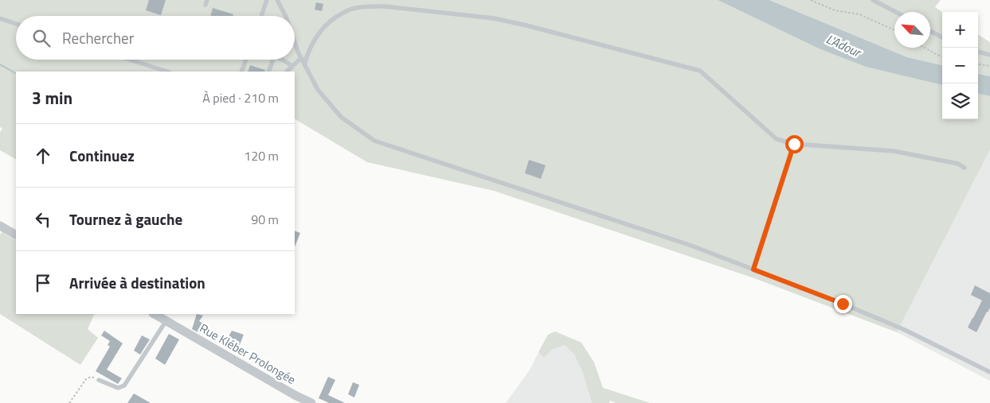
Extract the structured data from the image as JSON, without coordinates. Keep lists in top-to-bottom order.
{
  "streets": {
    "street": ["Rue Kléber Prolongée"]
  },
  "water": ["L'Adour"],
  "north": "top left",
  "page": {
    "map_buttons": ["+", "−"],
    "search": "Rechercher",
    "heading": ["3 min", "À pied · 210 m"],
    "list": [
      ["Continuez", "120 m"],
      ["Tournez à gauche", "90 m"],
      "Arrivée à destination"
    ]
  }
}
